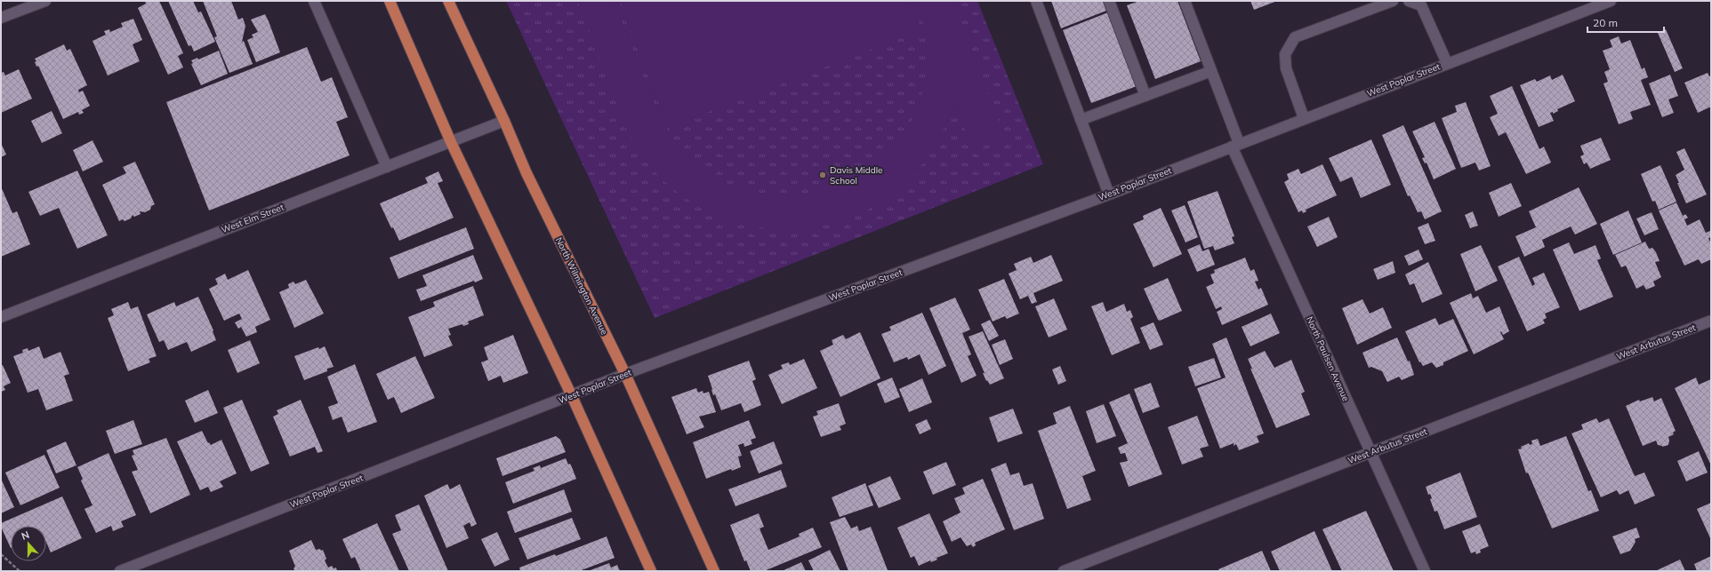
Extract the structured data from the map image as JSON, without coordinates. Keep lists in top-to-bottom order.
{
  "streets": {
    "main road": ["North Wilmington Avenue"],
    "street": [
      "West Poplar Street",
      "West Elm Street",
      "West Arbutus Street",
      "North Paulsen Avenue"
    ]
  },
  "crossings": [
    ["West Poplar Street", "North Wilmington Avenue"],
    ["West Poplar Street", "North Paulsen Avenue"],
    ["West Elm Street", "North Wilmington Avenue"],
    ["West Arbutus Street", "North Paulsen Avenue"]
  ],
  "places": ["Davis Middle School"],
  "scale_bar": "20 m",
  "north": "top"
}
